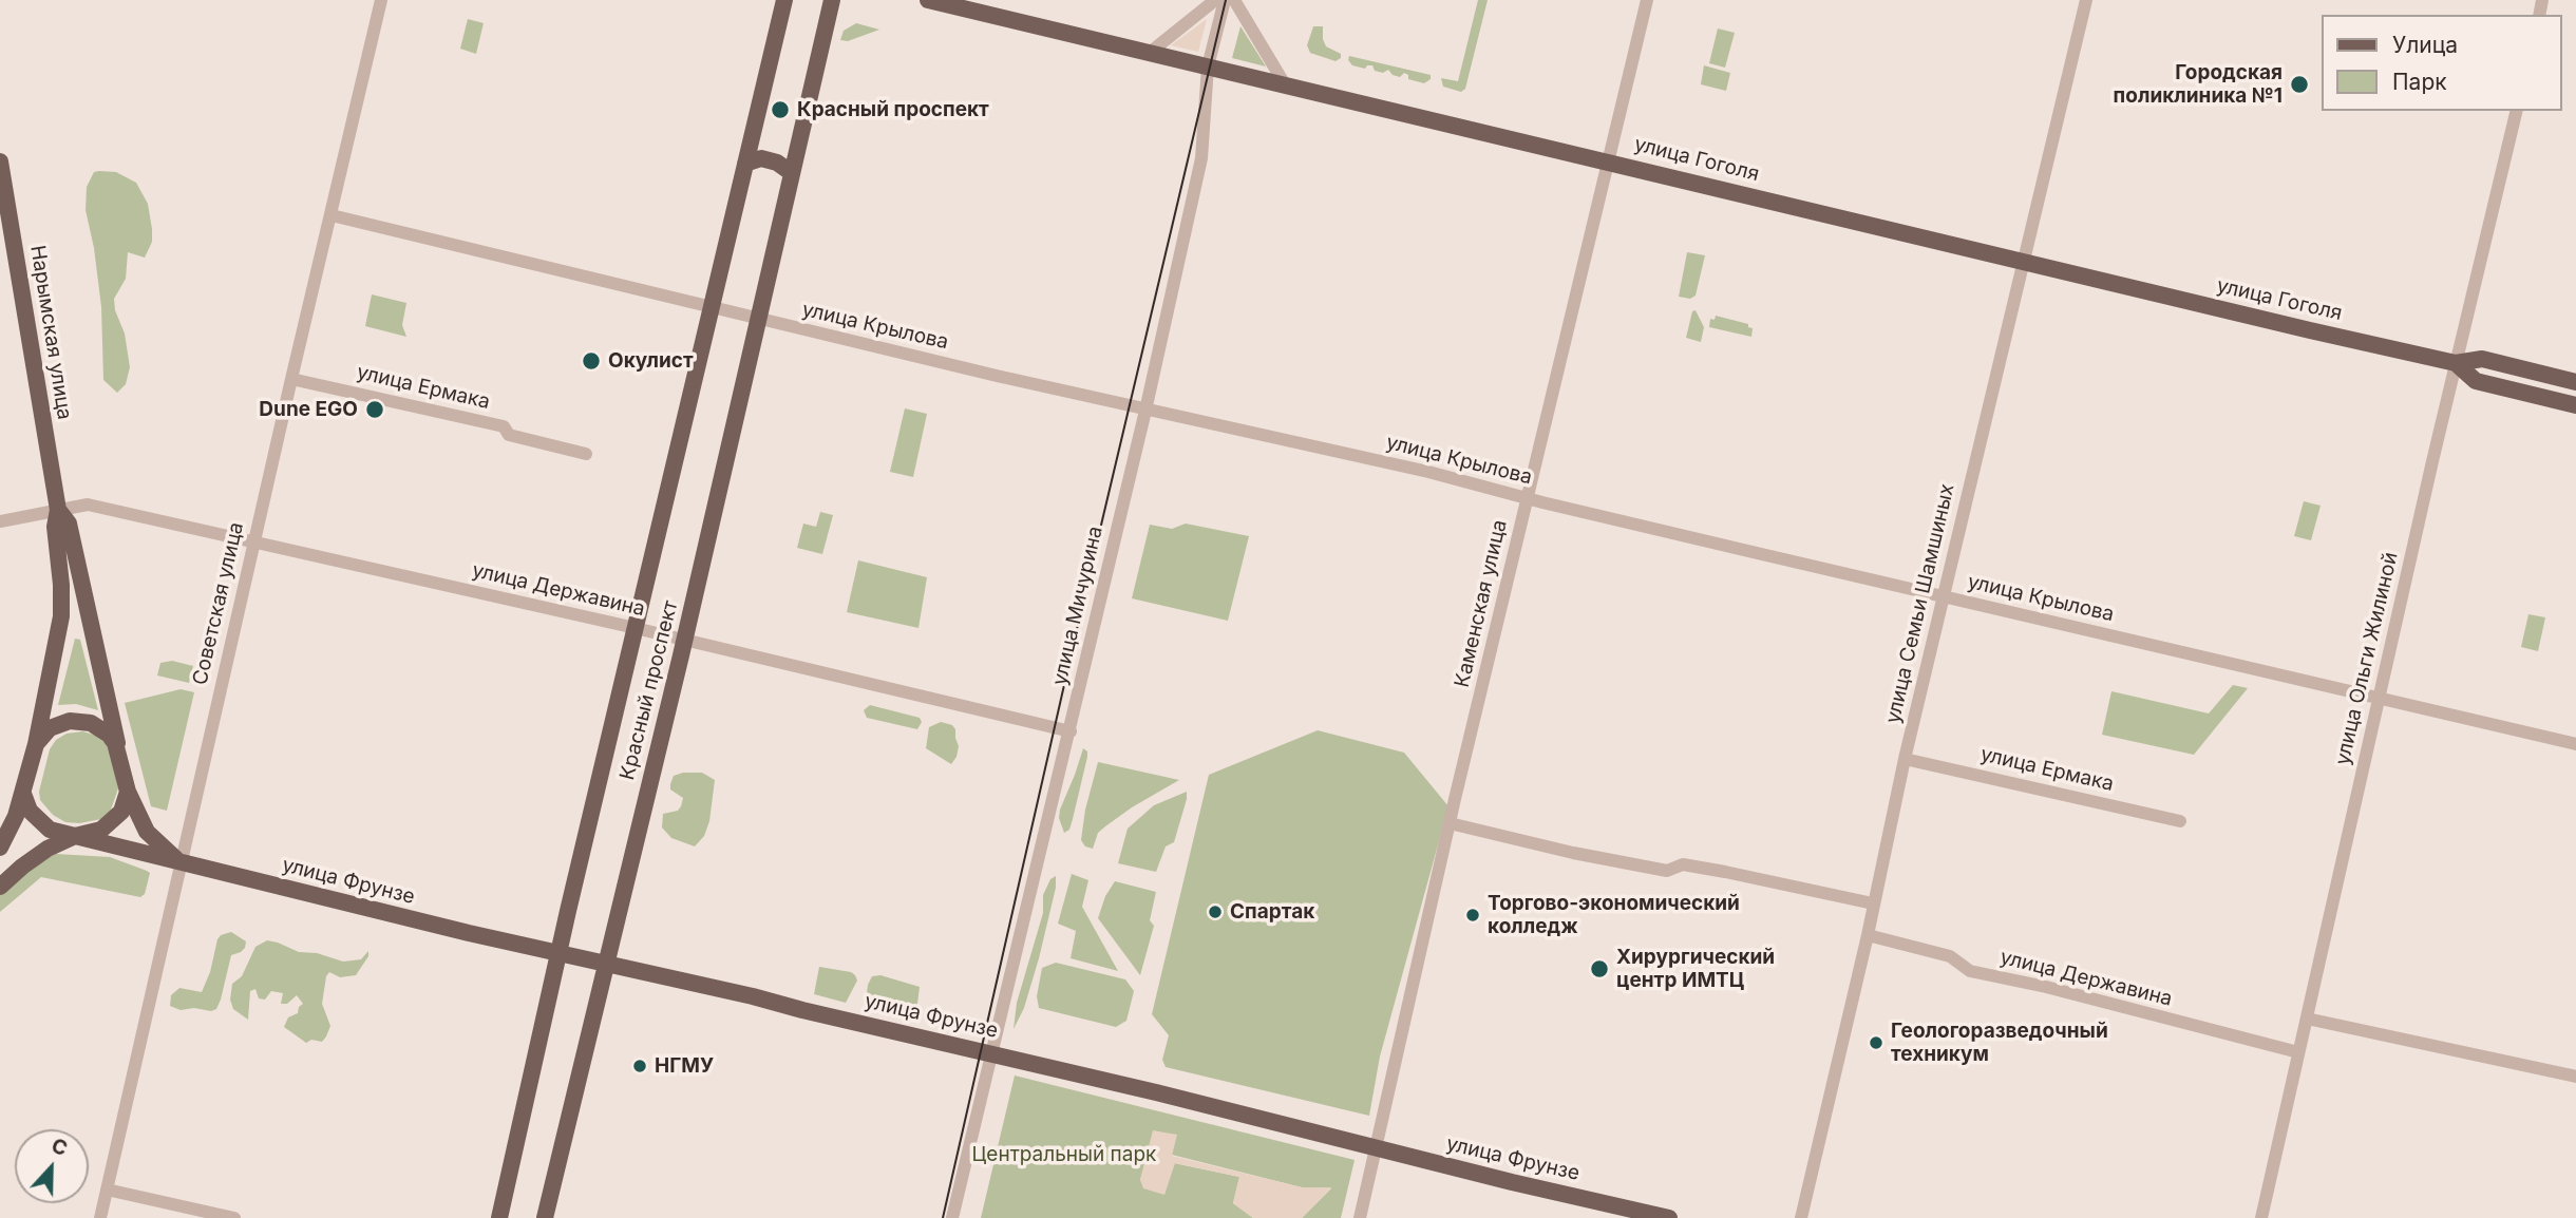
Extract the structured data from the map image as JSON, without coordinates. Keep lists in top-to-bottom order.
{
  "streets": {
    "main road": [
      "улица Гоголя",
      "Нарымская улица",
      "Красный проспект",
      "улица Фрунзе"
    ],
    "street": [
      "улица Крылова",
      "улица Ермака",
      "улица Державина",
      "Советская улица",
      "Каменская улица",
      "улица Семьи Шамшиных",
      "улица Мичурина",
      "улица Ольги Жилиной"
    ]
  },
  "crossings": [
    ["улица Гоголя", "Каменская улица"],
    ["улица Гоголя", "улица Семьи Шамшиных"],
    ["улица Гоголя", "улица Мичурина"],
    ["улица Гоголя", "улица Ольги Жилиной"],
    ["улица Крылова", "Советская улица"],
    ["улица Крылова", "Каменская улица"],
    ["улица Крылова", "улица Семьи Шамшиных"],
    ["улица Крылова", "улица Мичурина"],
    ["улица Крылова", "улица Ольги Жилиной"],
    ["улица Крылова", "Красный проспект"],
    ["Нарымская улица", "улица Державина"],
    ["Нарымская улица", "улица Фрунзе"],
    ["улица Ермака", "Советская улица"],
    ["улица Ермака", "улица Семьи Шамшиных"],
    ["улица Державина", "Советская улица"],
    ["улица Державина", "улица Семьи Шамшиных"],
    ["улица Державина", "улица Мичурина"],
    ["улица Державина", "улица Ольги Жилиной"],
    ["улица Державина", "Красный проспект"],
    ["Советская улица", "улица Фрунзе"],
    ["Каменская улица", "улица Фрунзе"],
    ["улица Мичурина", "улица Фрунзе"],
    ["Красный проспект", "улица Фрунзе"]
  ],
  "parks": ["Центральный парк"],
  "places": [
    "Городская поликлиника №1",
    "Красный проспект",
    "Окулист",
    "Dune EGO",
    "Спартак",
    "Торгово-экономический колледж",
    "Хирургический центр ИМТЦ",
    "Геологоразведочный техникум",
    "НГМУ"
  ],
  "legend": ["Улица", "Парк"],
  "north": "top"
}
